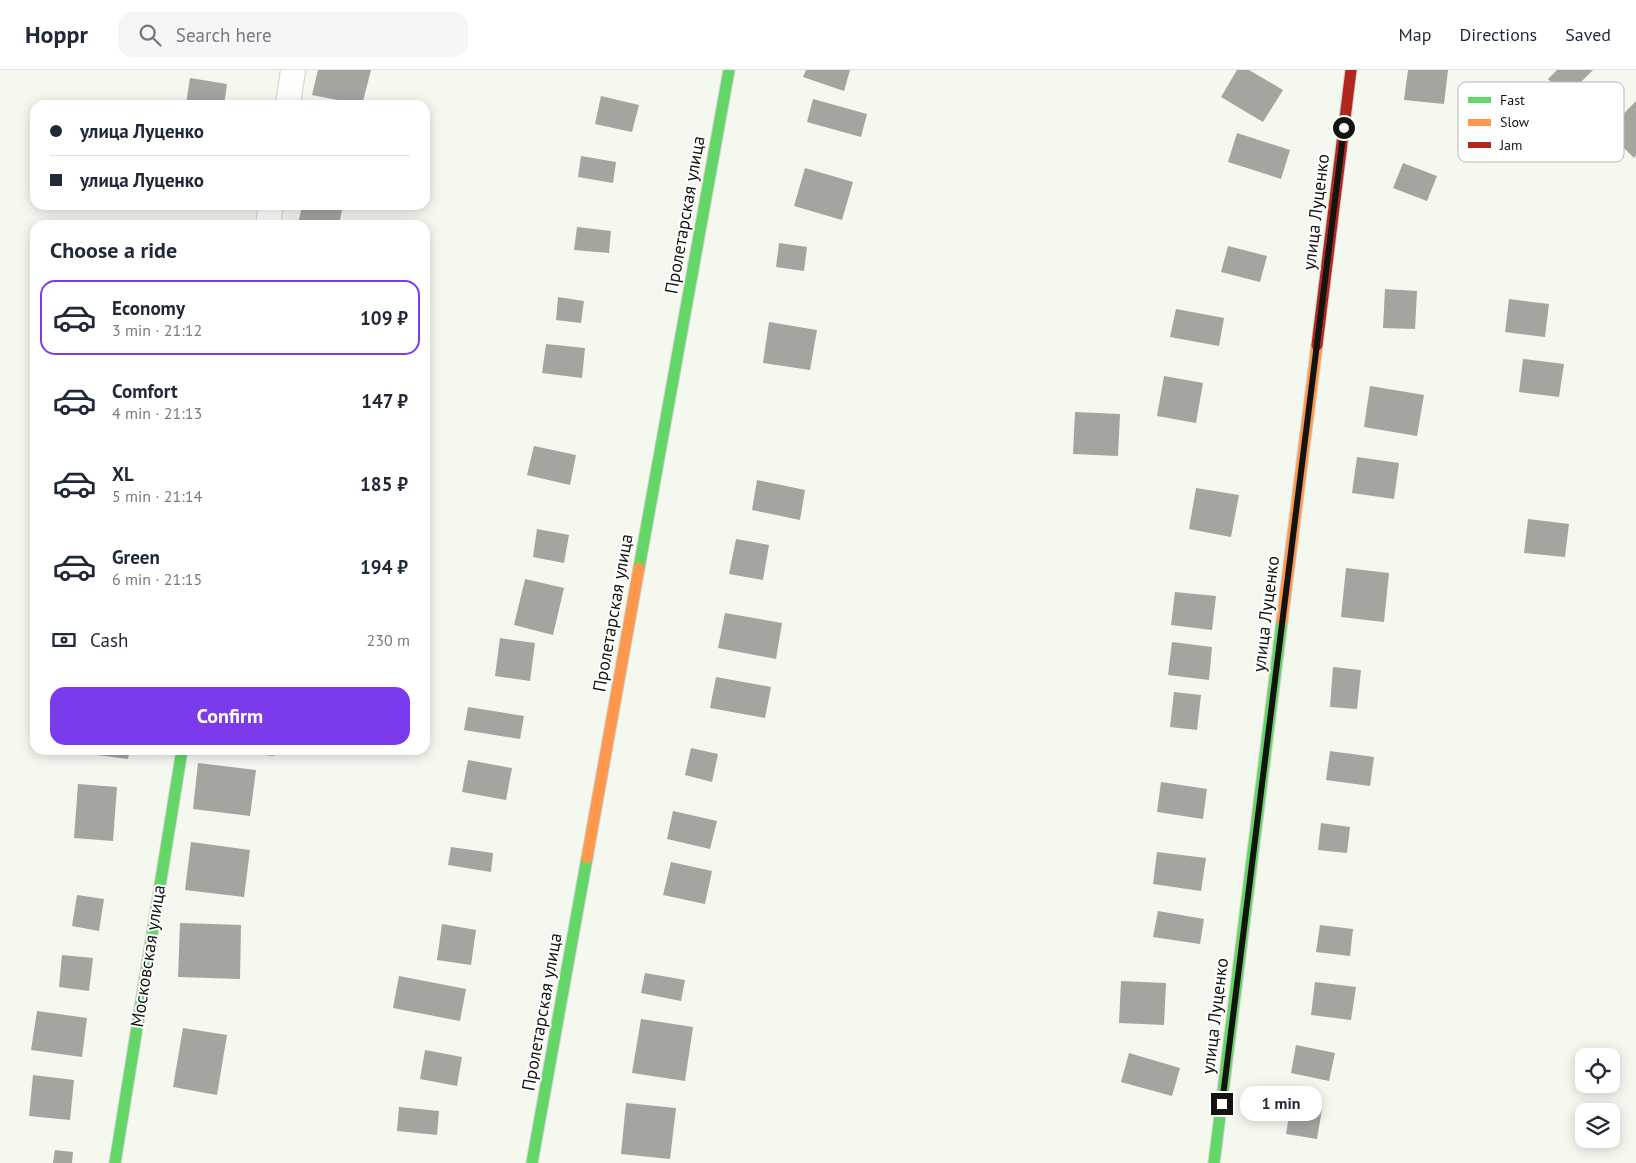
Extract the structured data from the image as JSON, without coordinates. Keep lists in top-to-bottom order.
{
  "streets": {
    "street": ["улица Луценко", "Пролетарская улица", "Московская улица"]
  },
  "legend": ["Fast", "Slow", "Jam"],
  "page": {
    "header": "Hoppr",
    "search": "Search here",
    "nav": ["Map", "Directions", "Saved"],
    "banner": ["улица Луценко", "улица Луценко"],
    "heading": "Choose a ride",
    "list": [
      {
        "name": "Economy",
        "note": "3 min · 21:12",
        "value": "109 ₽"
      },
      {
        "name": "Comfort",
        "note": "4 min · 21:13",
        "value": "147 ₽"
      },
      {
        "name": "XL",
        "note": "5 min · 21:14",
        "value": "185 ₽"
      },
      {
        "name": "Green",
        "note": "6 min · 21:15",
        "value": "194 ₽"
      }
    ],
    "pay": ["Cash", "230 m"],
    "buttons": "Confirm",
    "bubble": "1 min"
  }
}
